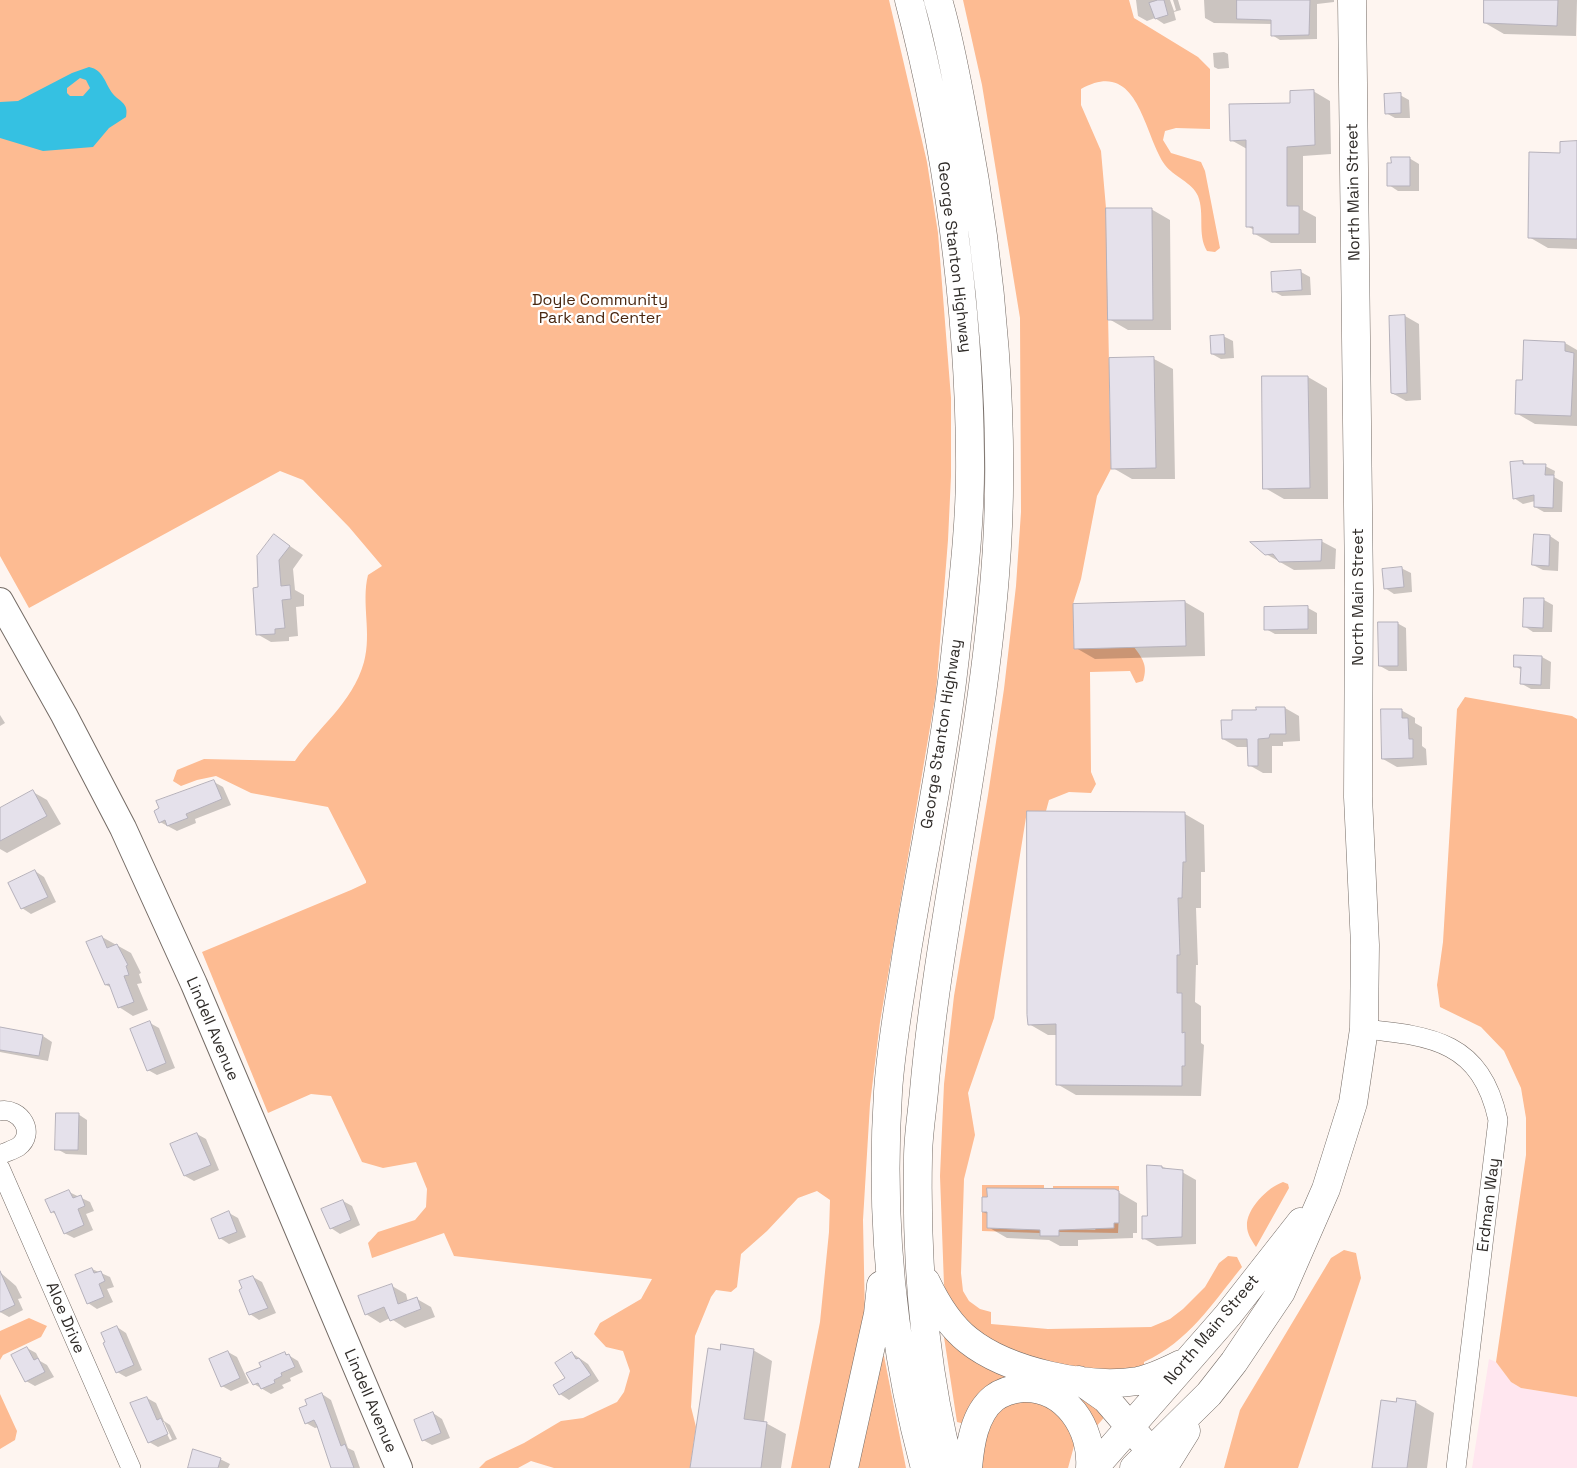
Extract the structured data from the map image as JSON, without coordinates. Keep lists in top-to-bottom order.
{
  "streets": {
    "highway": ["North Main Street", "George Stanton Highway"],
    "street": ["Lindell Avenue", "Erdman Way", "Aloe Drive"]
  },
  "crossings": [
    ["North Main Street", "Erdman Way"]
  ],
  "parks": ["Doyle Community Park and Center"]
}
